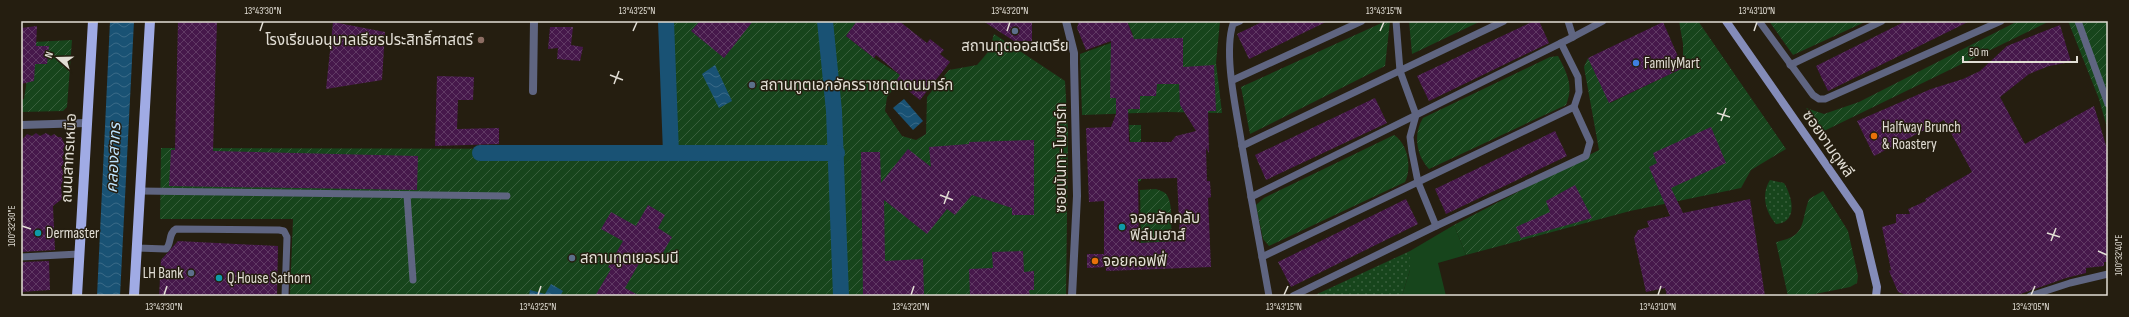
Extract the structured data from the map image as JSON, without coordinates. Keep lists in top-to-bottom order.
{
  "streets": {
    "main road": ["ถนนสาทรเหนือ"],
    "street": ["ซอยงามดูพลี", "ซอยนันทา-โมซาร์ท"]
  },
  "water": ["คลองสาทร"],
  "places": [
    "สถานทูตออสเตรีย",
    "โรงเรียนอนุบาลเธียรประสิทธิ์ศาสตร์",
    "FamilyMart",
    "สถานทูตเอกอัครราชทูตเดนมาร์ก",
    "Halfway Brunch & Roastery",
    "จอยลัคคลับ ฟิล์มเฮาส์",
    "Dermaster",
    "สถานทูตเยอรมนี",
    "จอยคอฟฟี่",
    "LH Bank",
    "Q.House Sathorn"
  ],
  "scale_bar": "50 m",
  "north": "left",
  "coordinates": [
    "13°43'30\"N",
    "13°43'25\"N",
    "13°43'20\"N",
    "13°43'15\"N",
    "13°43'10\"N",
    "100°32'30\"E",
    "100°32'40\"E",
    "13°43'05\"N"
  ]
}
